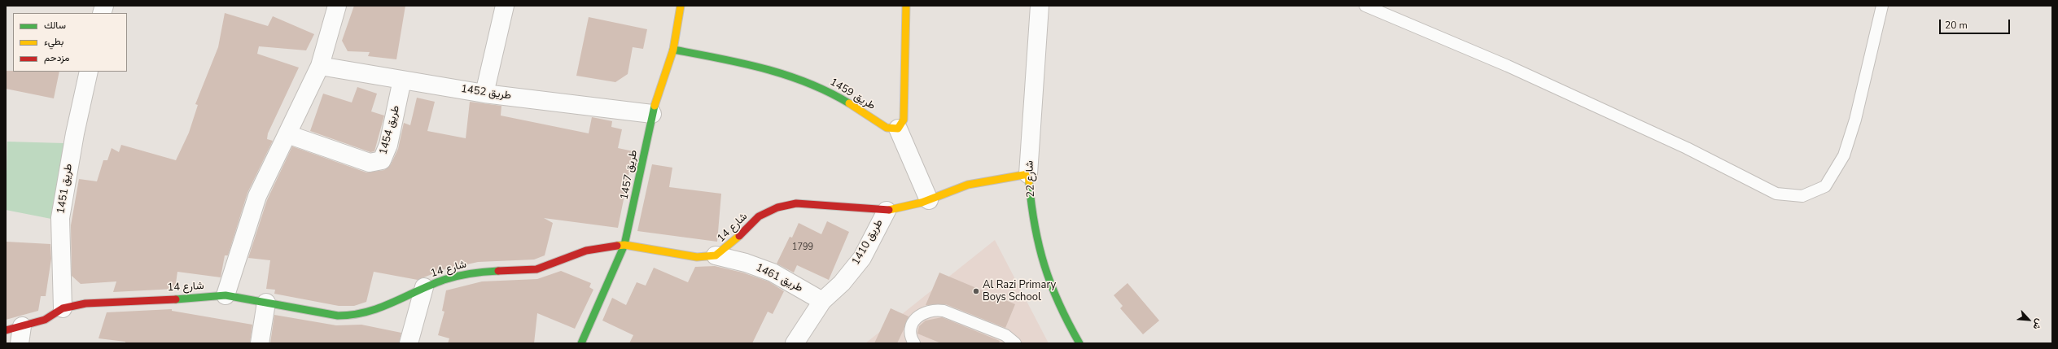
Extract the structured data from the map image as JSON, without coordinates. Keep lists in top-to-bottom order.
{
  "streets": {
    "street": [
      "طريق 1452",
      "طريق 1459",
      "طريق 1454",
      "طريق 1457",
      "شارع 22",
      "طريق 1451",
      "شارع 14",
      "طريق 1410",
      "طريق 1461"
    ]
  },
  "crossings": [
    ["طريق 1452", "طريق 1454"],
    ["طريق 1452", "طريق 1457"],
    ["طريق 1459", "طريق 1457"],
    ["طريق 1457", "شارع 14"],
    ["شارع 22", "طريق 1410"],
    ["طريق 1451", "شارع 14"],
    ["شارع 14", "طريق 1410"],
    ["شارع 14", "طريق 1461"],
    ["طريق 1410", "طريق 1461"]
  ],
  "places": ["Al Razi Primary Boys School"],
  "house_numbers": ["1799"],
  "legend": ["سالك", "بطيء", "مزدحم"],
  "scale_bar": "20 m",
  "north": "bottom right"
}
